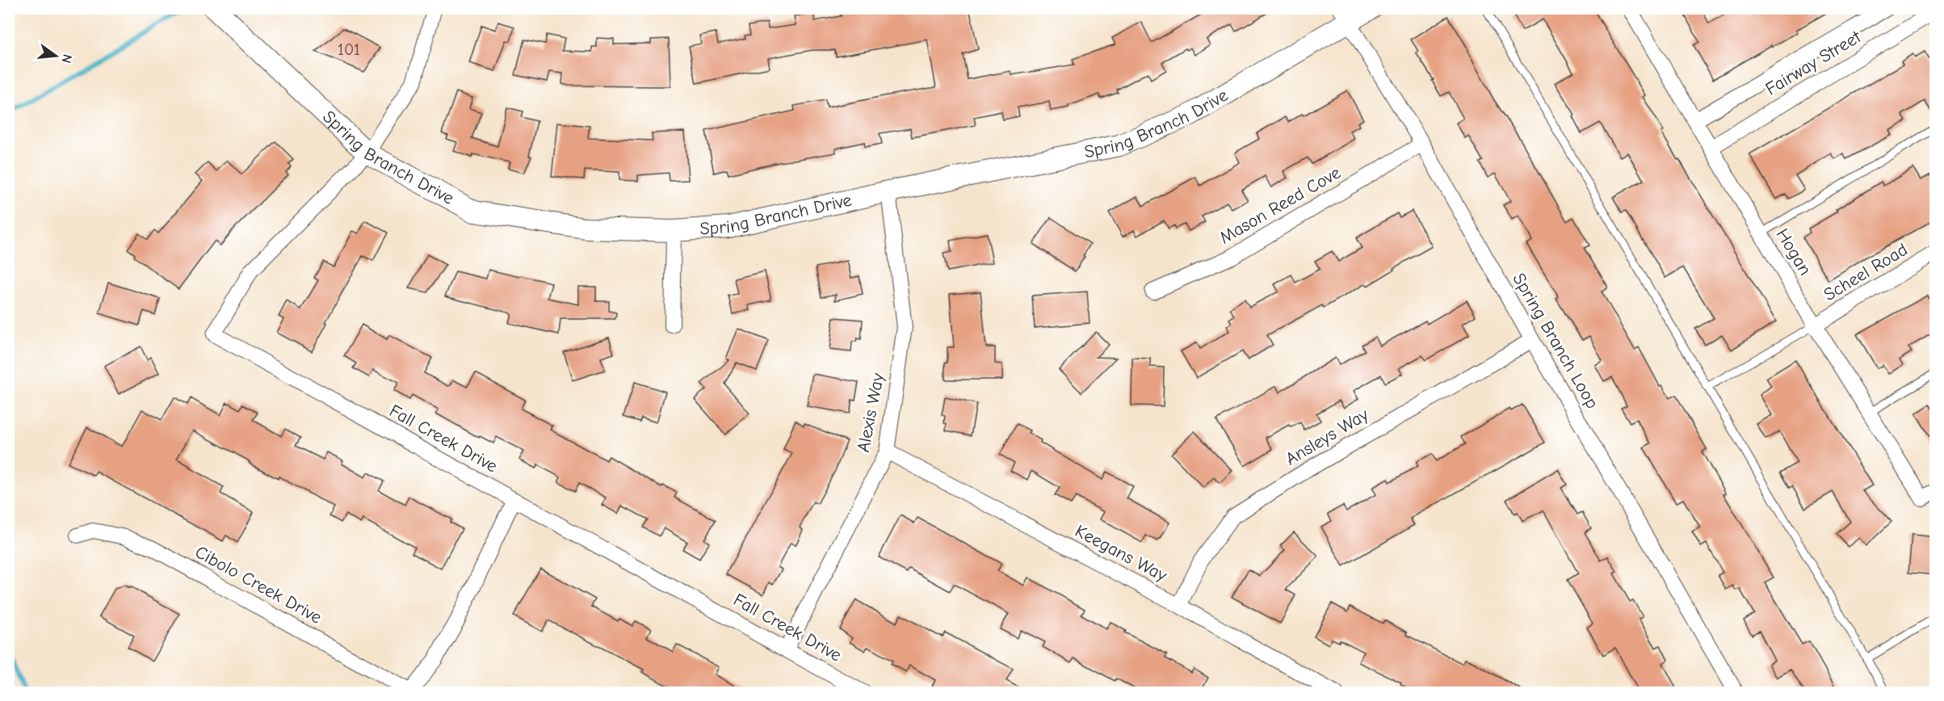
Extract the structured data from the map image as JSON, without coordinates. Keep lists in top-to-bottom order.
{
  "streets": {
    "street": [
      "Fairway Street",
      "Spring Branch Drive",
      "Mason Reed Cove",
      "Hogan",
      "Scheel Road",
      "Spring Branch Loop",
      "Alexis Way",
      "Ansleys Way",
      "Fall Creek Drive",
      "Keegans Way",
      "Cibolo Creek Drive"
    ]
  },
  "crossings": [
    ["Fairway Street", "Hogan"],
    ["Spring Branch Drive", "Spring Branch Loop"],
    ["Spring Branch Drive", "Alexis Way"],
    ["Spring Branch Drive", "Fall Creek Drive"],
    ["Mason Reed Cove", "Spring Branch Loop"],
    ["Hogan", "Scheel Road"],
    ["Spring Branch Loop", "Ansleys Way"],
    ["Alexis Way", "Fall Creek Drive"],
    ["Alexis Way", "Keegans Way"],
    ["Ansleys Way", "Keegans Way"]
  ],
  "house_numbers": ["101"],
  "north": "right"
}
